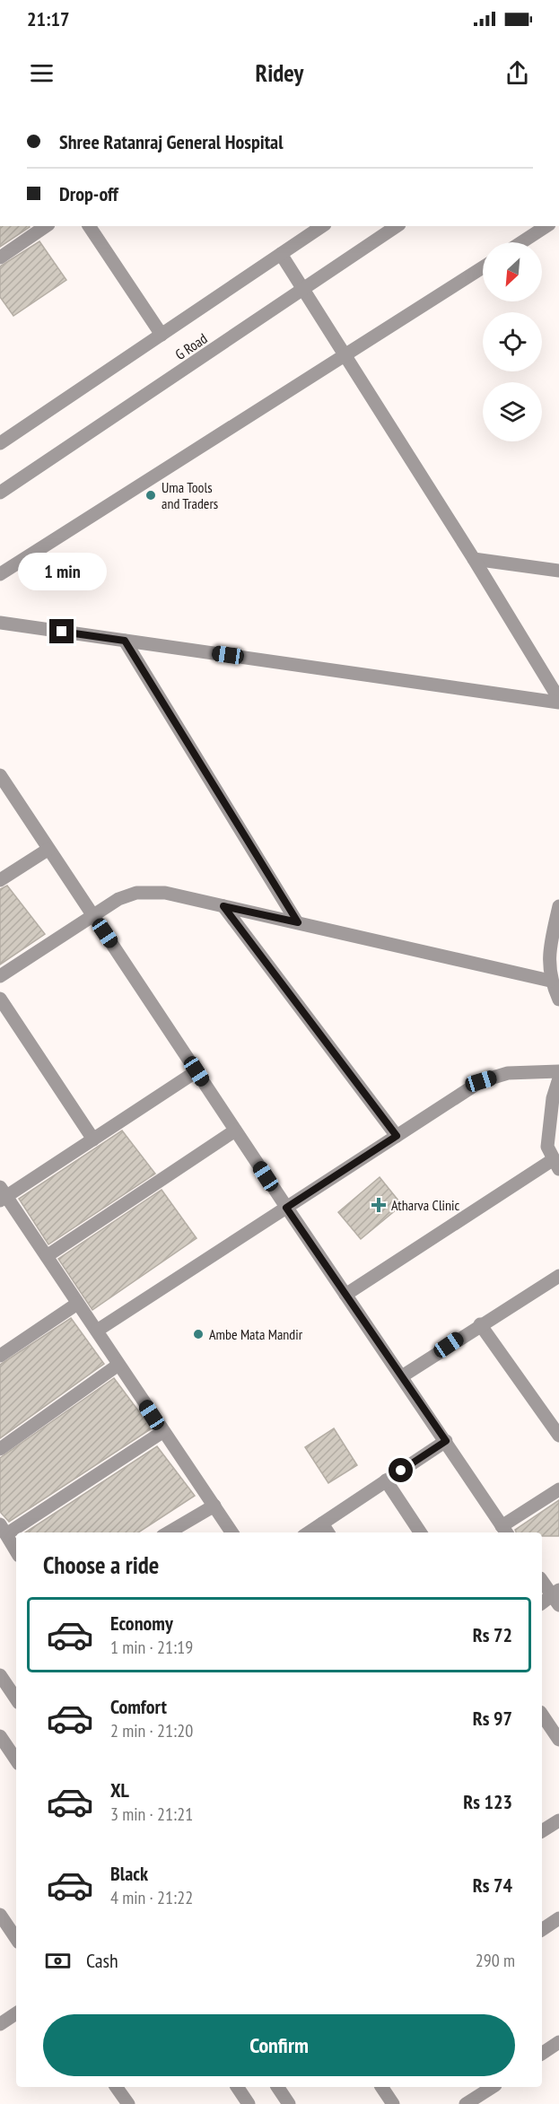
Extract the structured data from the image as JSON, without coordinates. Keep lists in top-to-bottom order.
{
  "streets": {
    "street": ["G Road"]
  },
  "places": {
    "other": ["Uma Tools and Traders", "Ambe Mata Mandir"],
    "health": ["Atharva Clinic"]
  },
  "north": "bottom left",
  "page": {
    "status": "21:17",
    "header": "Ridey",
    "banner": ["Shree Ratanraj General Hospital", "Drop-off"],
    "bubble": "1 min",
    "heading": "Choose a ride",
    "list": [
      {
        "name": "Economy",
        "note": "1 min · 21:19",
        "value": "Rs 72"
      },
      {
        "name": "Comfort",
        "note": "2 min · 21:20",
        "value": "Rs 97"
      },
      {
        "name": "XL",
        "note": "3 min · 21:21",
        "value": "Rs 123"
      },
      {
        "name": "Black",
        "note": "4 min · 21:22",
        "value": "Rs 74"
      }
    ],
    "pay": ["Cash", "290 m"],
    "buttons": "Confirm"
  }
}
